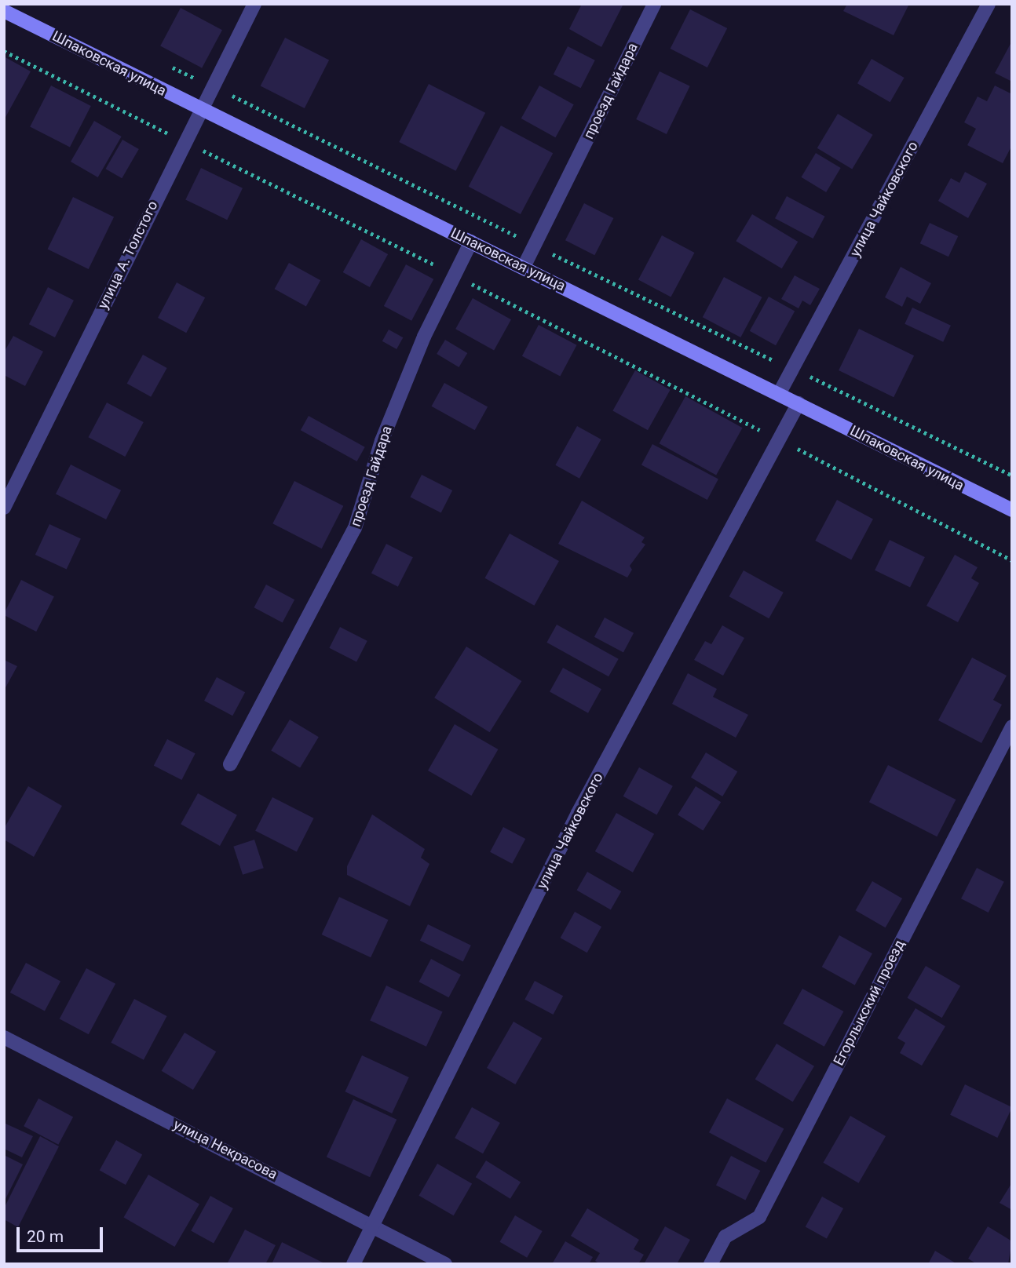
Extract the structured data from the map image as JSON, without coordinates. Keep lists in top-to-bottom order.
{
  "streets": {
    "main road": ["Шпаковская улица"],
    "street": [
      "проезд Гайдара",
      "улица Чайковского",
      "улица А. Толстого",
      "Егорлыкский проезд",
      "улица Некрасова"
    ]
  },
  "crossings": [
    ["Шпаковская улица", "проезд Гайдара"],
    ["Шпаковская улица", "улица Чайковского"],
    ["Шпаковская улица", "улица А. Толстого"],
    ["улица Чайковского", "улица Некрасова"]
  ],
  "scale_bar": "20 m"
}
